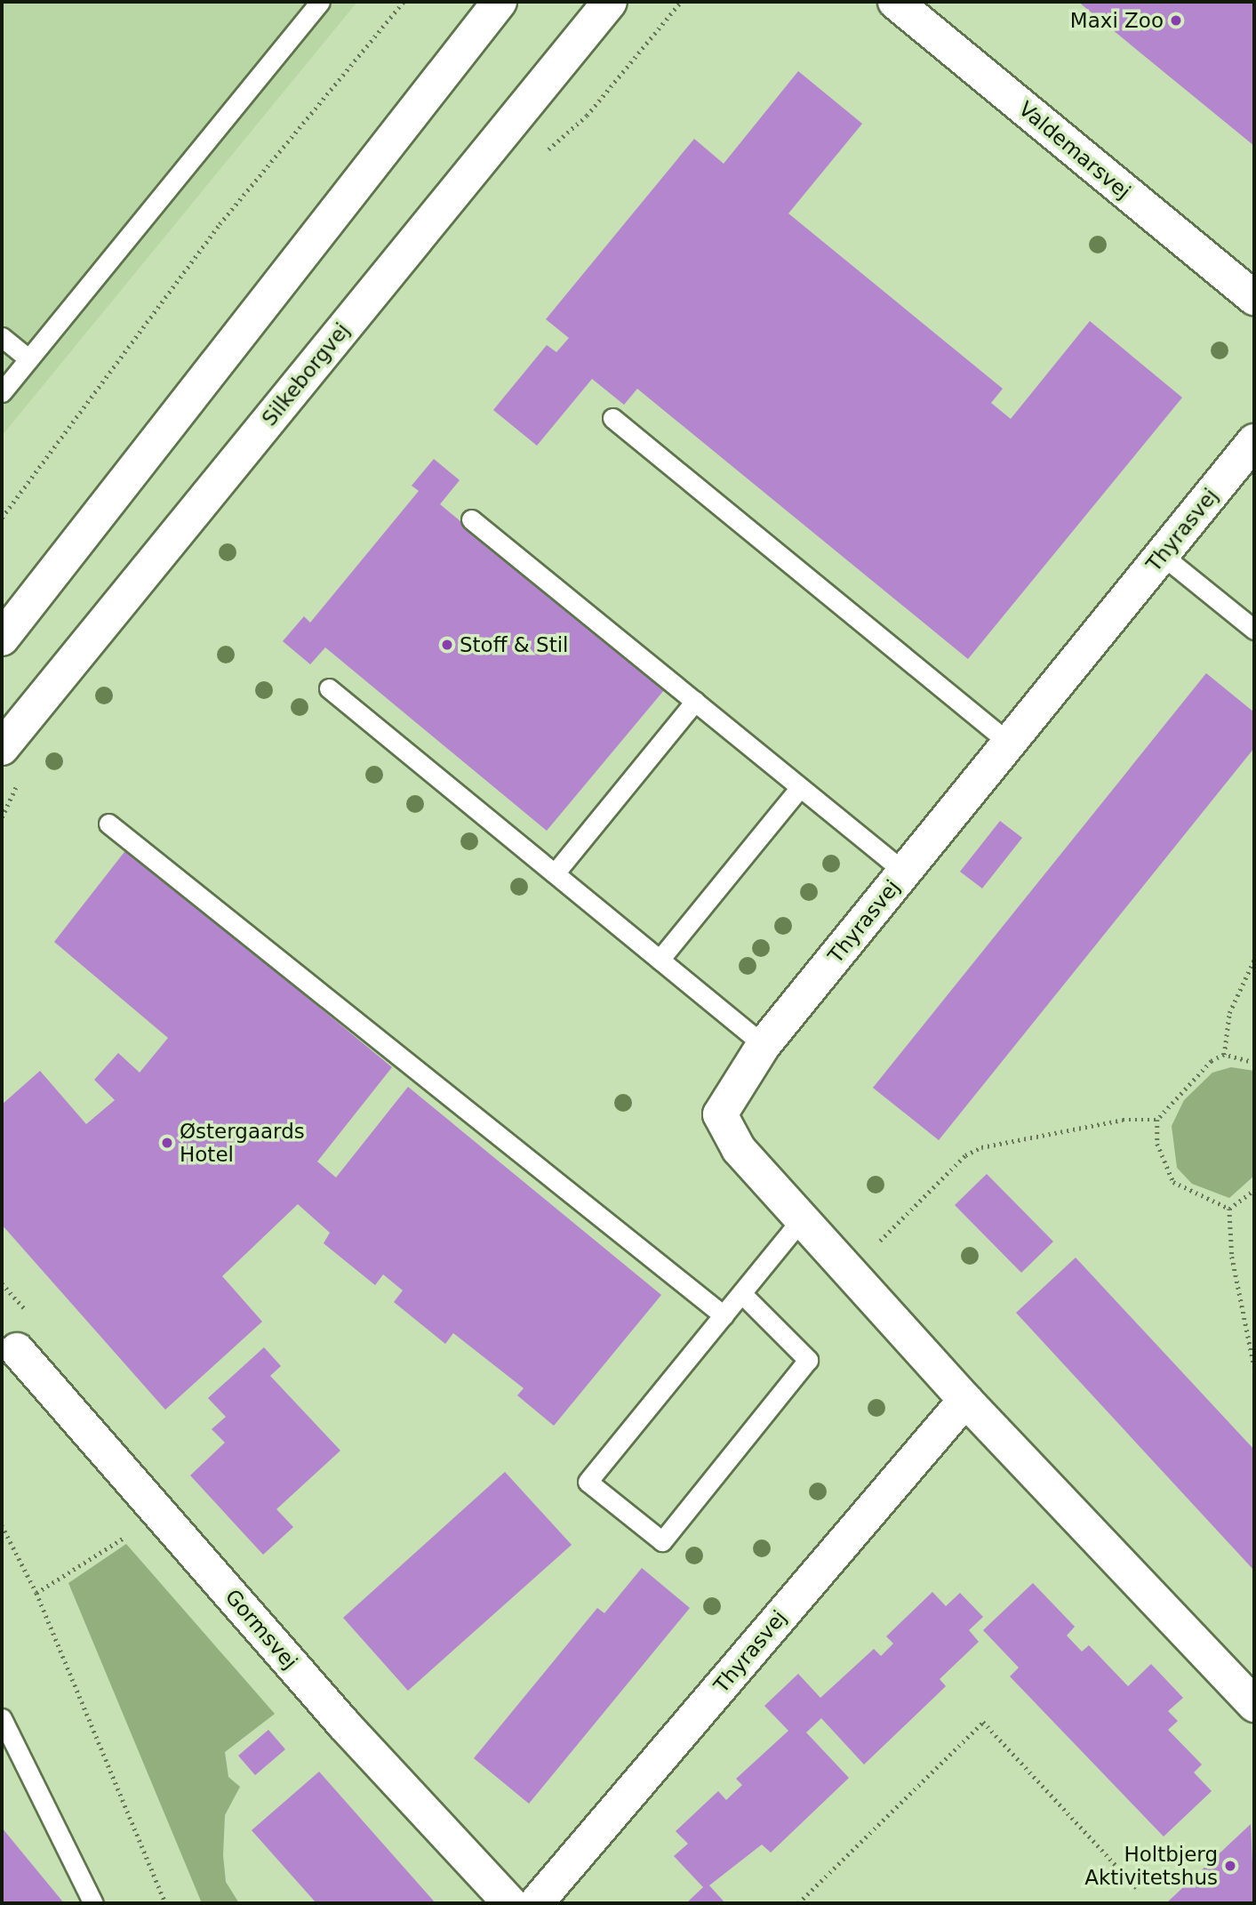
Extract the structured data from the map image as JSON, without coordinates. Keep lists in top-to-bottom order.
{
  "streets": {
    "street": [
      "Valdemarsvej",
      "Silkeborgvej",
      "Thyrasvej",
      "Gormsvej"
    ]
  },
  "places": [
    "Maxi Zoo",
    "Stoff & Stil",
    "Østergaards Hotel",
    "Holtbjerg Aktivitetshus"
  ]
}
